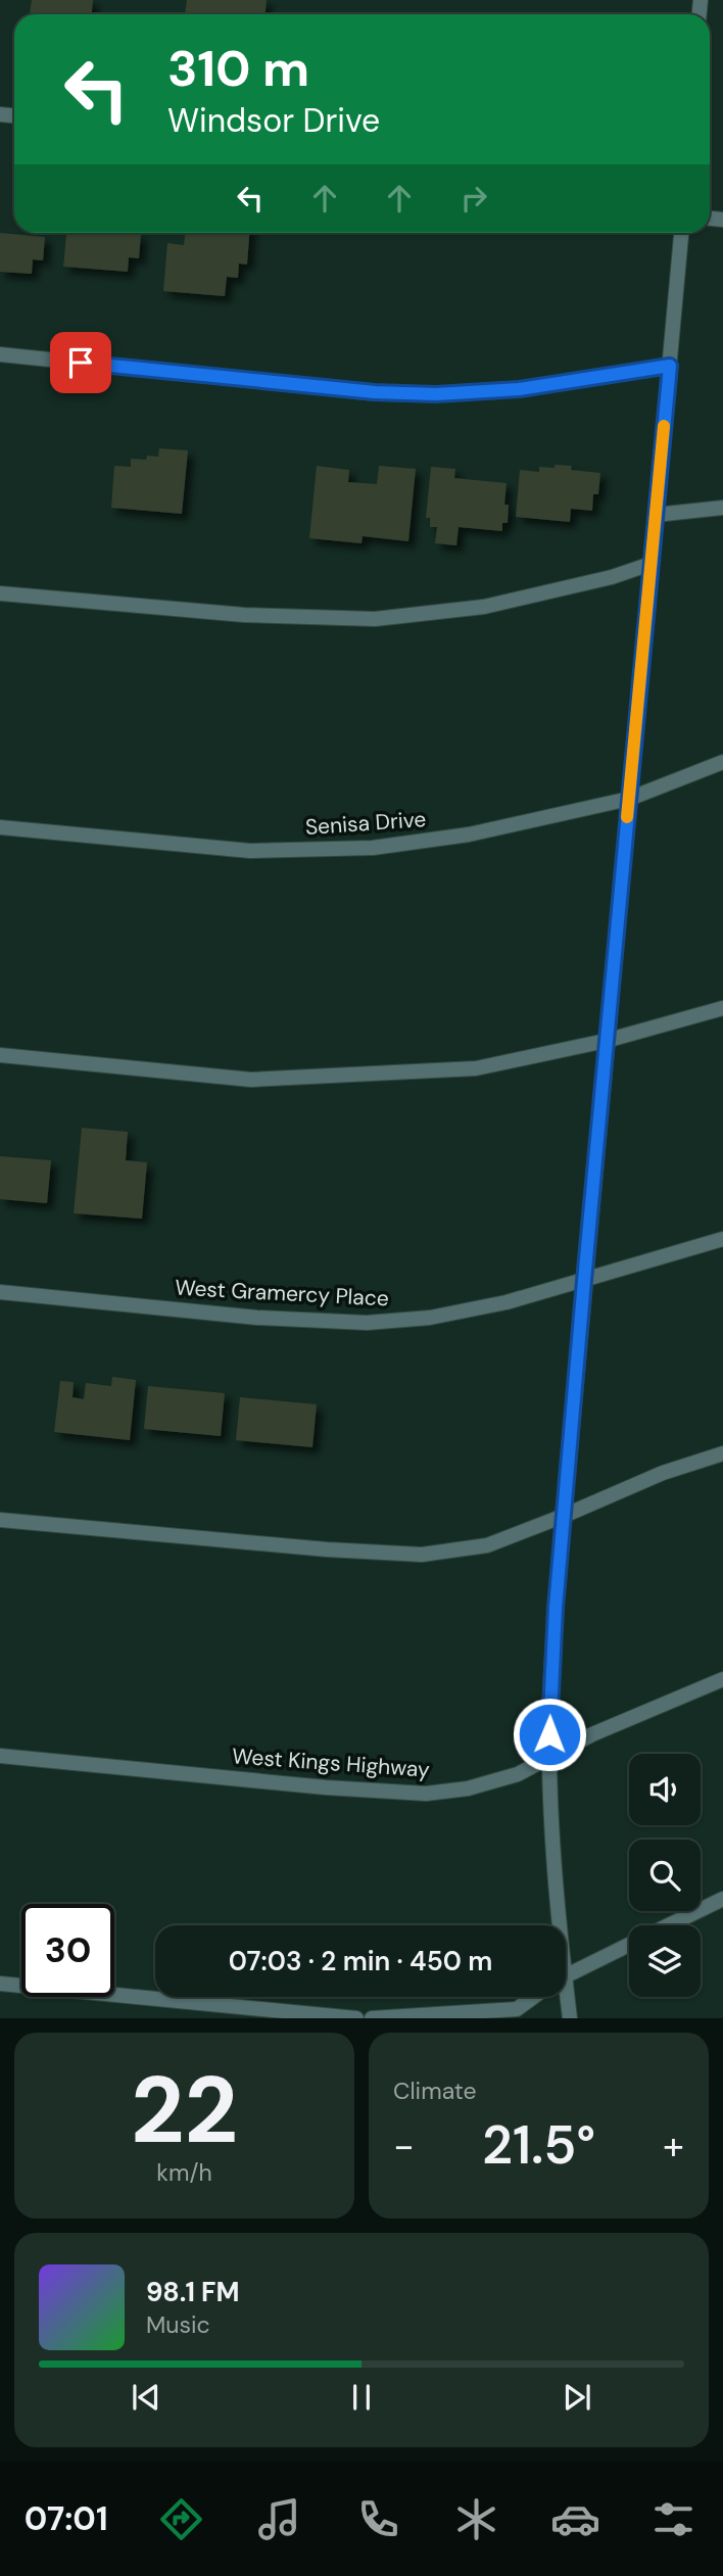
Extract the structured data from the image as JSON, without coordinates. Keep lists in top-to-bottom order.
{
  "streets": {
    "street": ["Senisa Drive", "West Gramercy Place", "West Kings Highway"]
  },
  "page": {
    "turn": ["310 m", "Windsor Drive"],
    "limit": "30",
    "trip": "07:03 · 2 min · 450 m",
    "tile": [
      ["22", "km/h"],
      "Climate"
    ],
    "heat": ["−", "21.5°", "+"],
    "song": ["98.1 FM", "Music"],
    "tabs": "07:01"
  }
}
